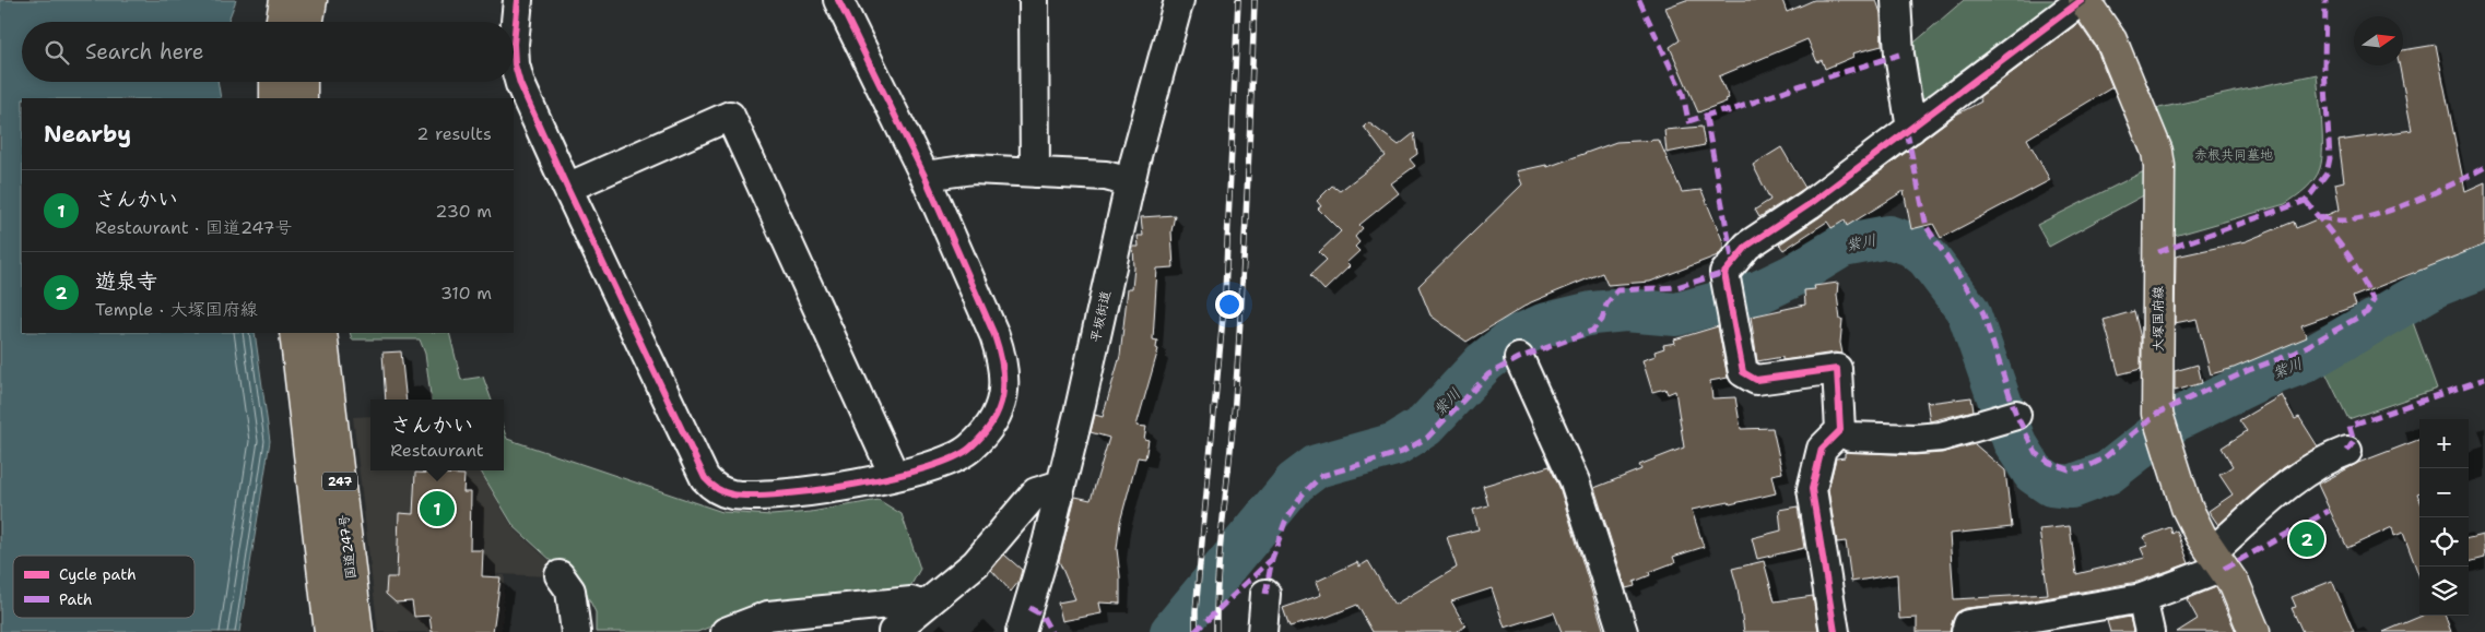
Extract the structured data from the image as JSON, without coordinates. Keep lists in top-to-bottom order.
{
  "streets": {
    "main road": ["大塚国府線", "247", "国道247号"],
    "street": ["平坂街道"]
  },
  "water": ["紫川"],
  "parks": ["赤根共同墓地"],
  "legend": ["Cycle path", "Path"],
  "north": "right",
  "page": {
    "search": "Search here",
    "heading": ["Nearby", "2 results"],
    "list": [
      {
        "mark": "1",
        "name": "さんかい",
        "note": "Restaurant · 国道247号",
        "value": "230 m"
      },
      {
        "mark": "2",
        "name": "遊泉寺",
        "note": "Temple · 大塚国府線",
        "value": "310 m"
      }
    ],
    "popup": ["さんかい", "Restaurant"],
    "map_buttons": ["+", "−"],
    "pins": ["1", "2"]
  }
}
